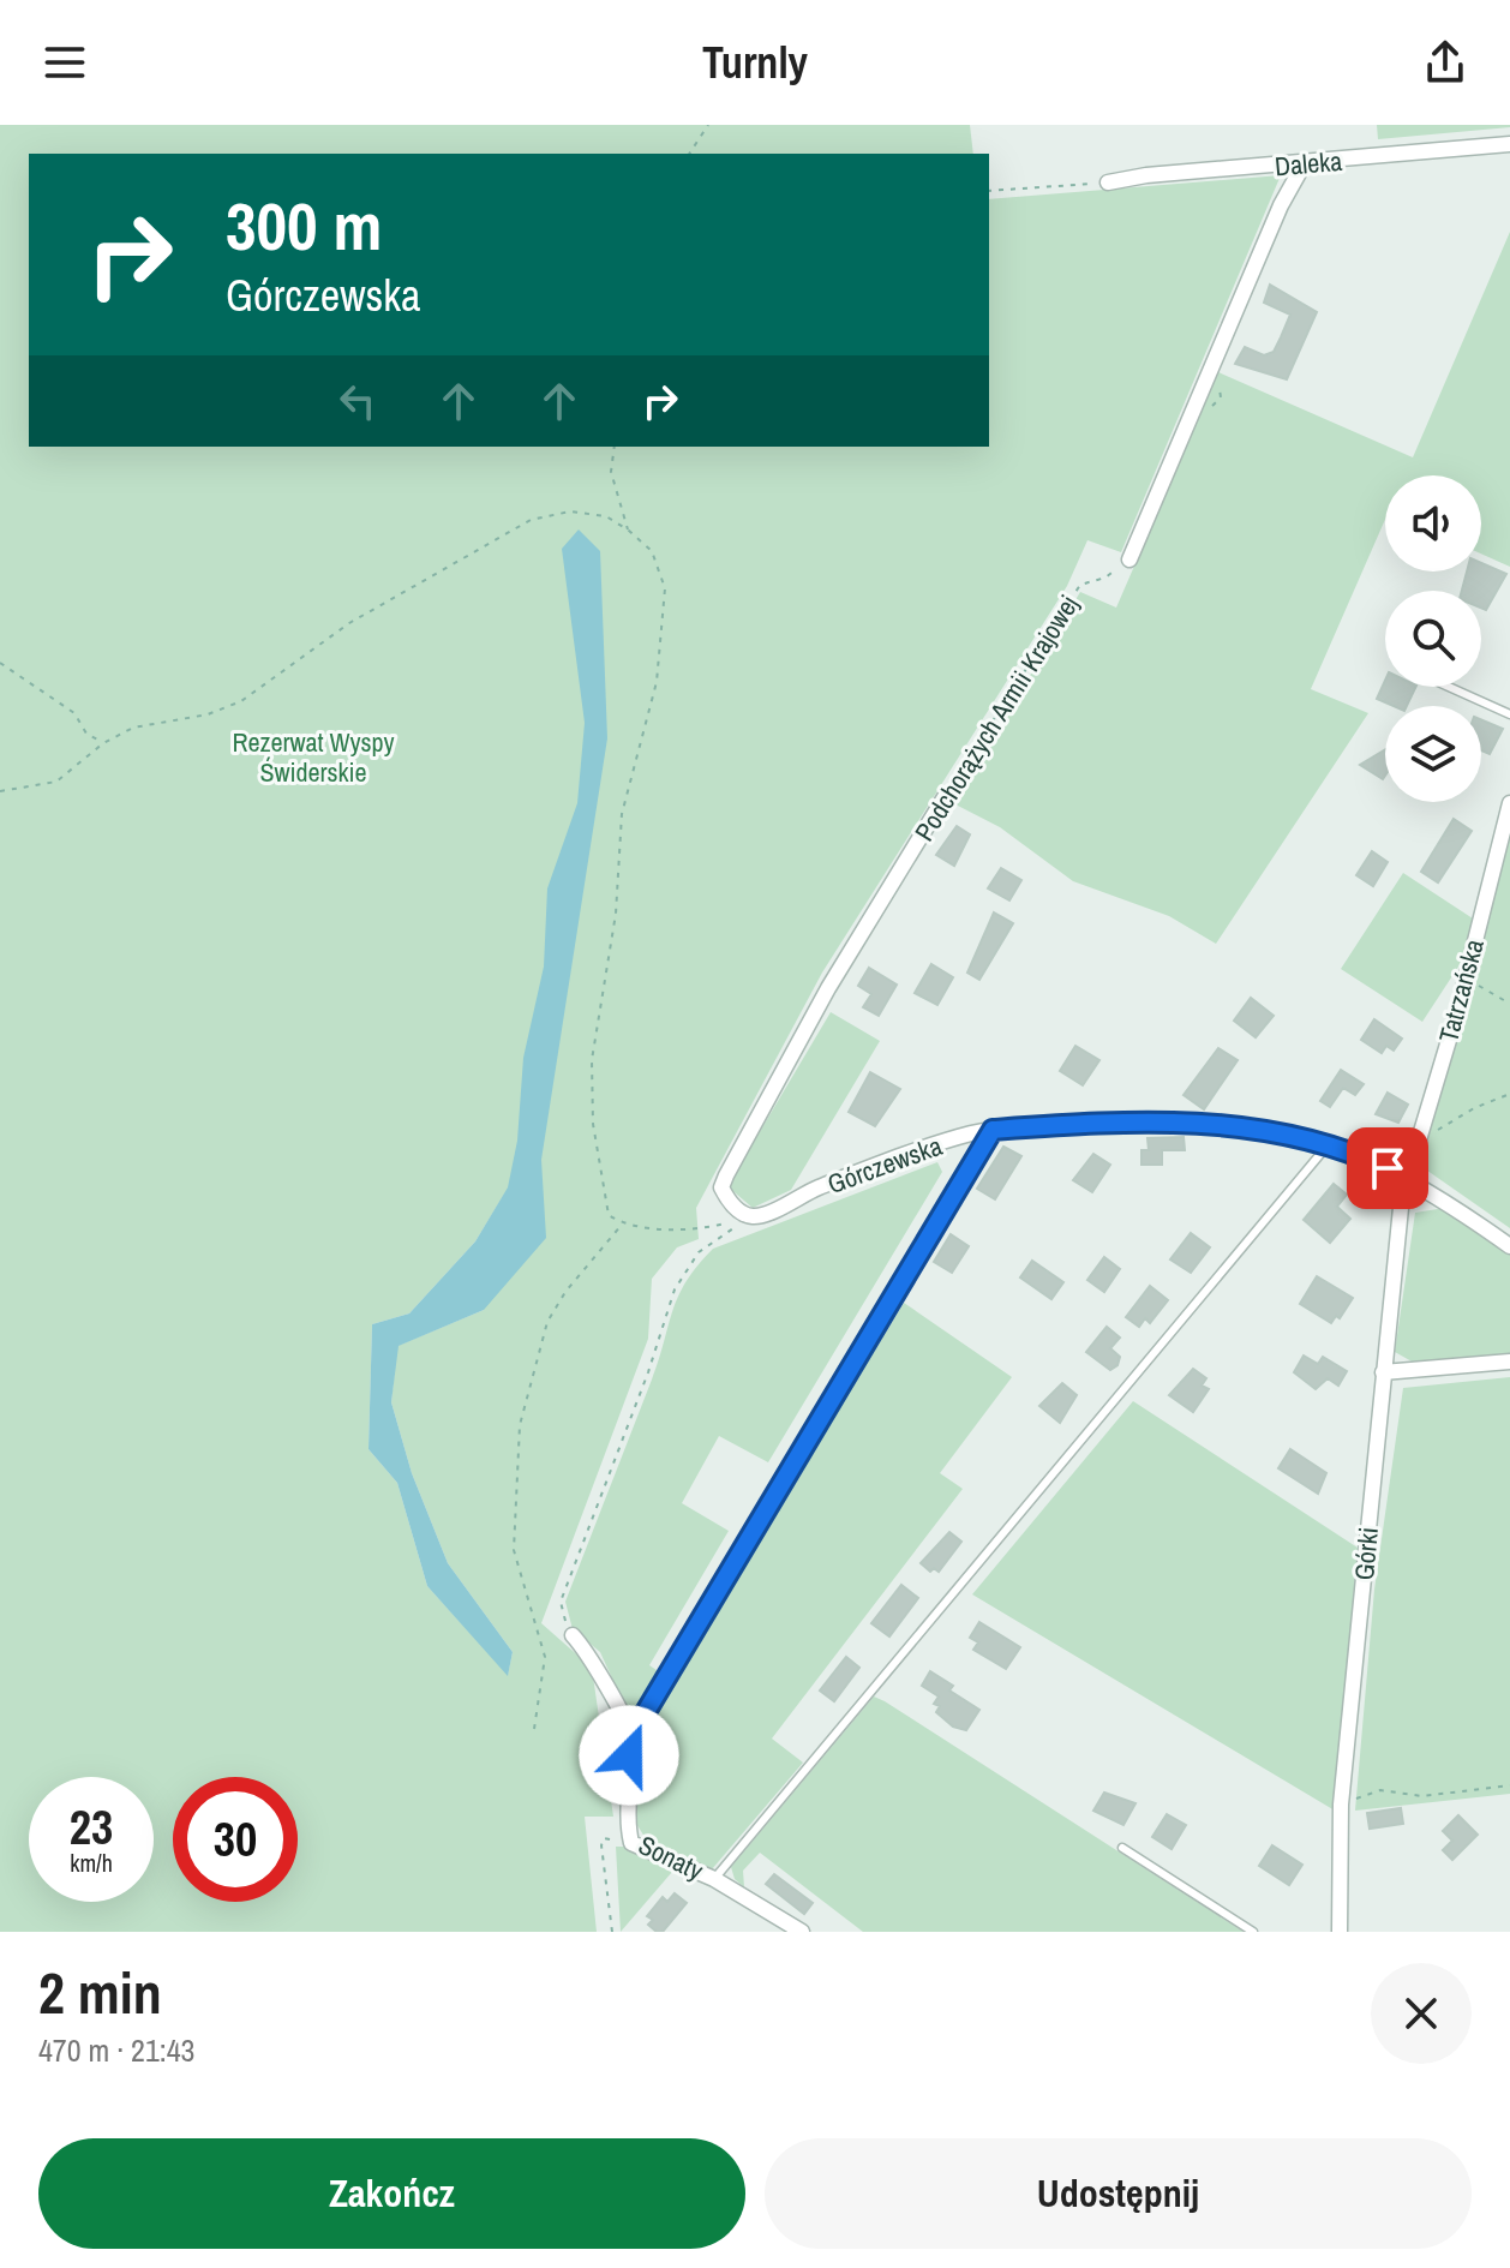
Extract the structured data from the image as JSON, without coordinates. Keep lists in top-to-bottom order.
{
  "streets": {
    "street": [
      "Daleka",
      "Podchorążych Armii Krajowej",
      "Tatrzańska",
      "Górczewska",
      "Górki",
      "Sonaty"
    ]
  },
  "crossings": [
    ["Podchorążych Armii Krajowej", "Górczewska"],
    ["Tatrzańska", "Górczewska"],
    ["Tatrzańska", "Górki"],
    ["Górczewska", "Górki"]
  ],
  "parks": ["Rezerwat Wyspy Świderskie"],
  "page": {
    "header": "Turnly",
    "turn": ["300 m", "Górczewska"],
    "speed": "23 km/h",
    "limit": "30",
    "heading": ["2 min", "470 m · 21:43"],
    "buttons": ["Zakończ", "Udostępnij"]
  }
}
